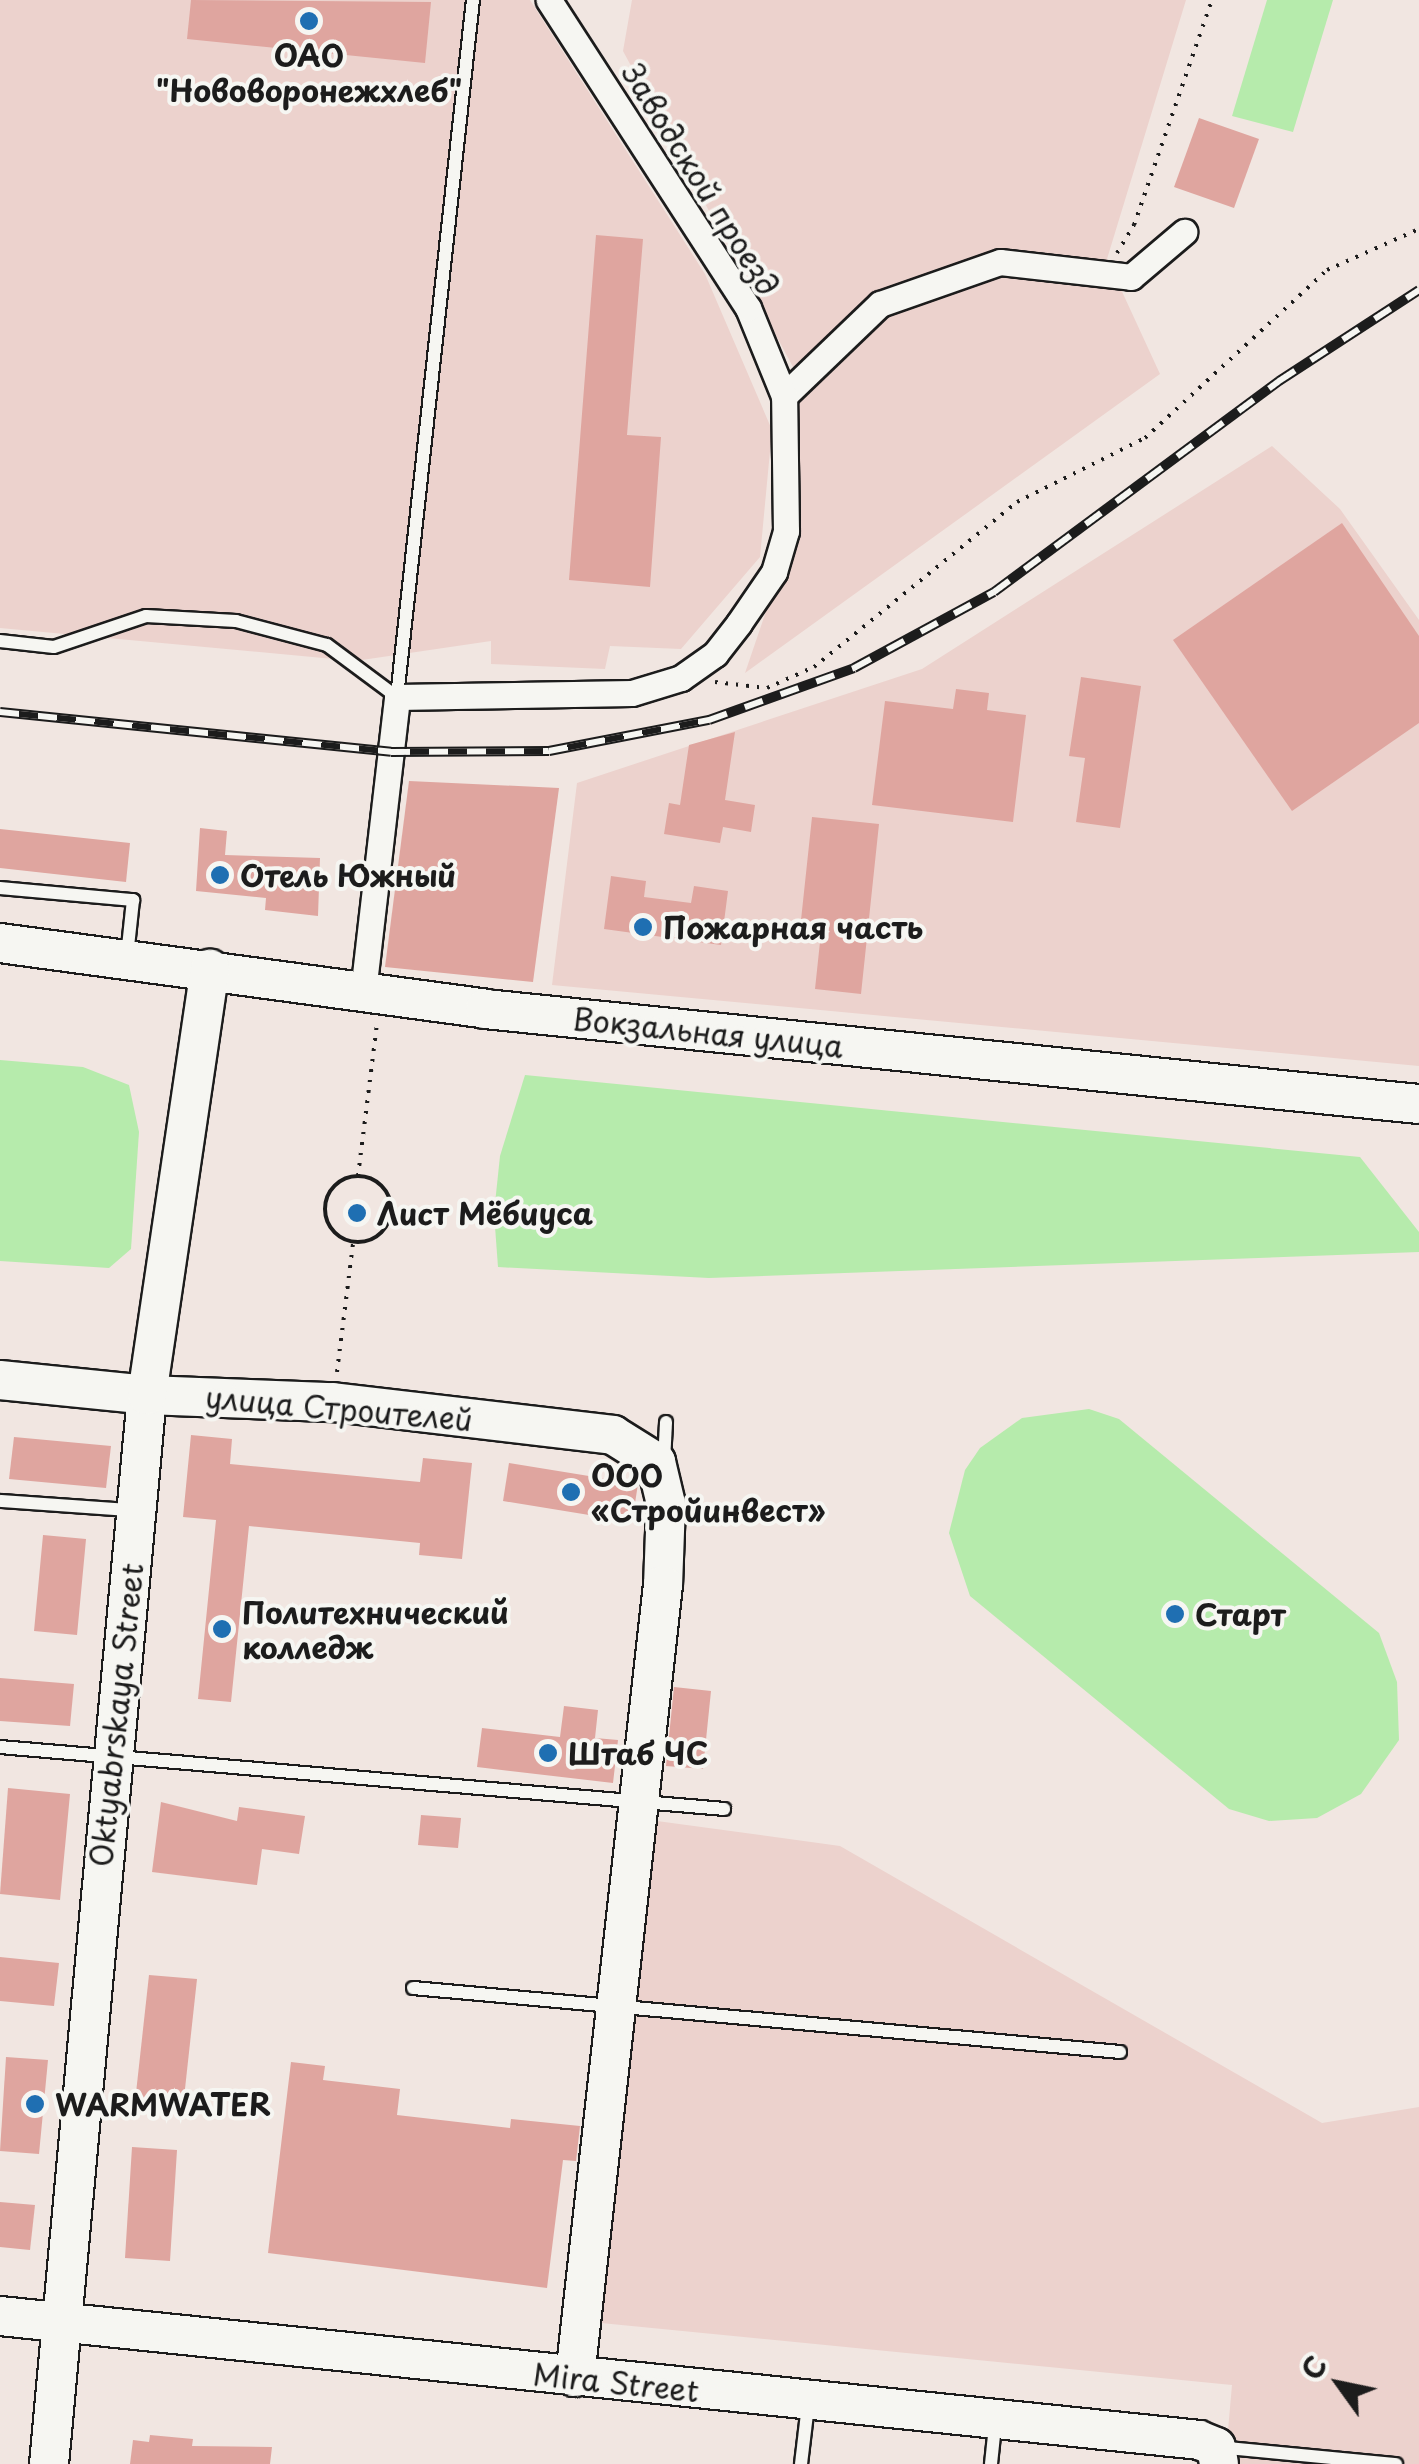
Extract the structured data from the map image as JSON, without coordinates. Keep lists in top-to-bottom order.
{
  "streets": {
    "street": [
      "Заводской проезд",
      "Вокзальная улица",
      "улица Строителей",
      "Oktyabrskaya Street",
      "Mira Street"
    ]
  },
  "crossings": [
    ["Вокзальная улица", "Oktyabrskaya Street"],
    ["улица Строителей", "Oktyabrskaya Street"],
    ["Oktyabrskaya Street", "Mira Street"]
  ],
  "places": [
    "ОАО \"Нововоронежхлеб\"",
    "Отель Южный",
    "Пожарная часть",
    "Лист Мёбиуса",
    "ООО «Стройинвест»",
    "Старт",
    "Политехнический колледж",
    "Штаб ЧС",
    "WARMWATER"
  ],
  "north": "top left"
}
